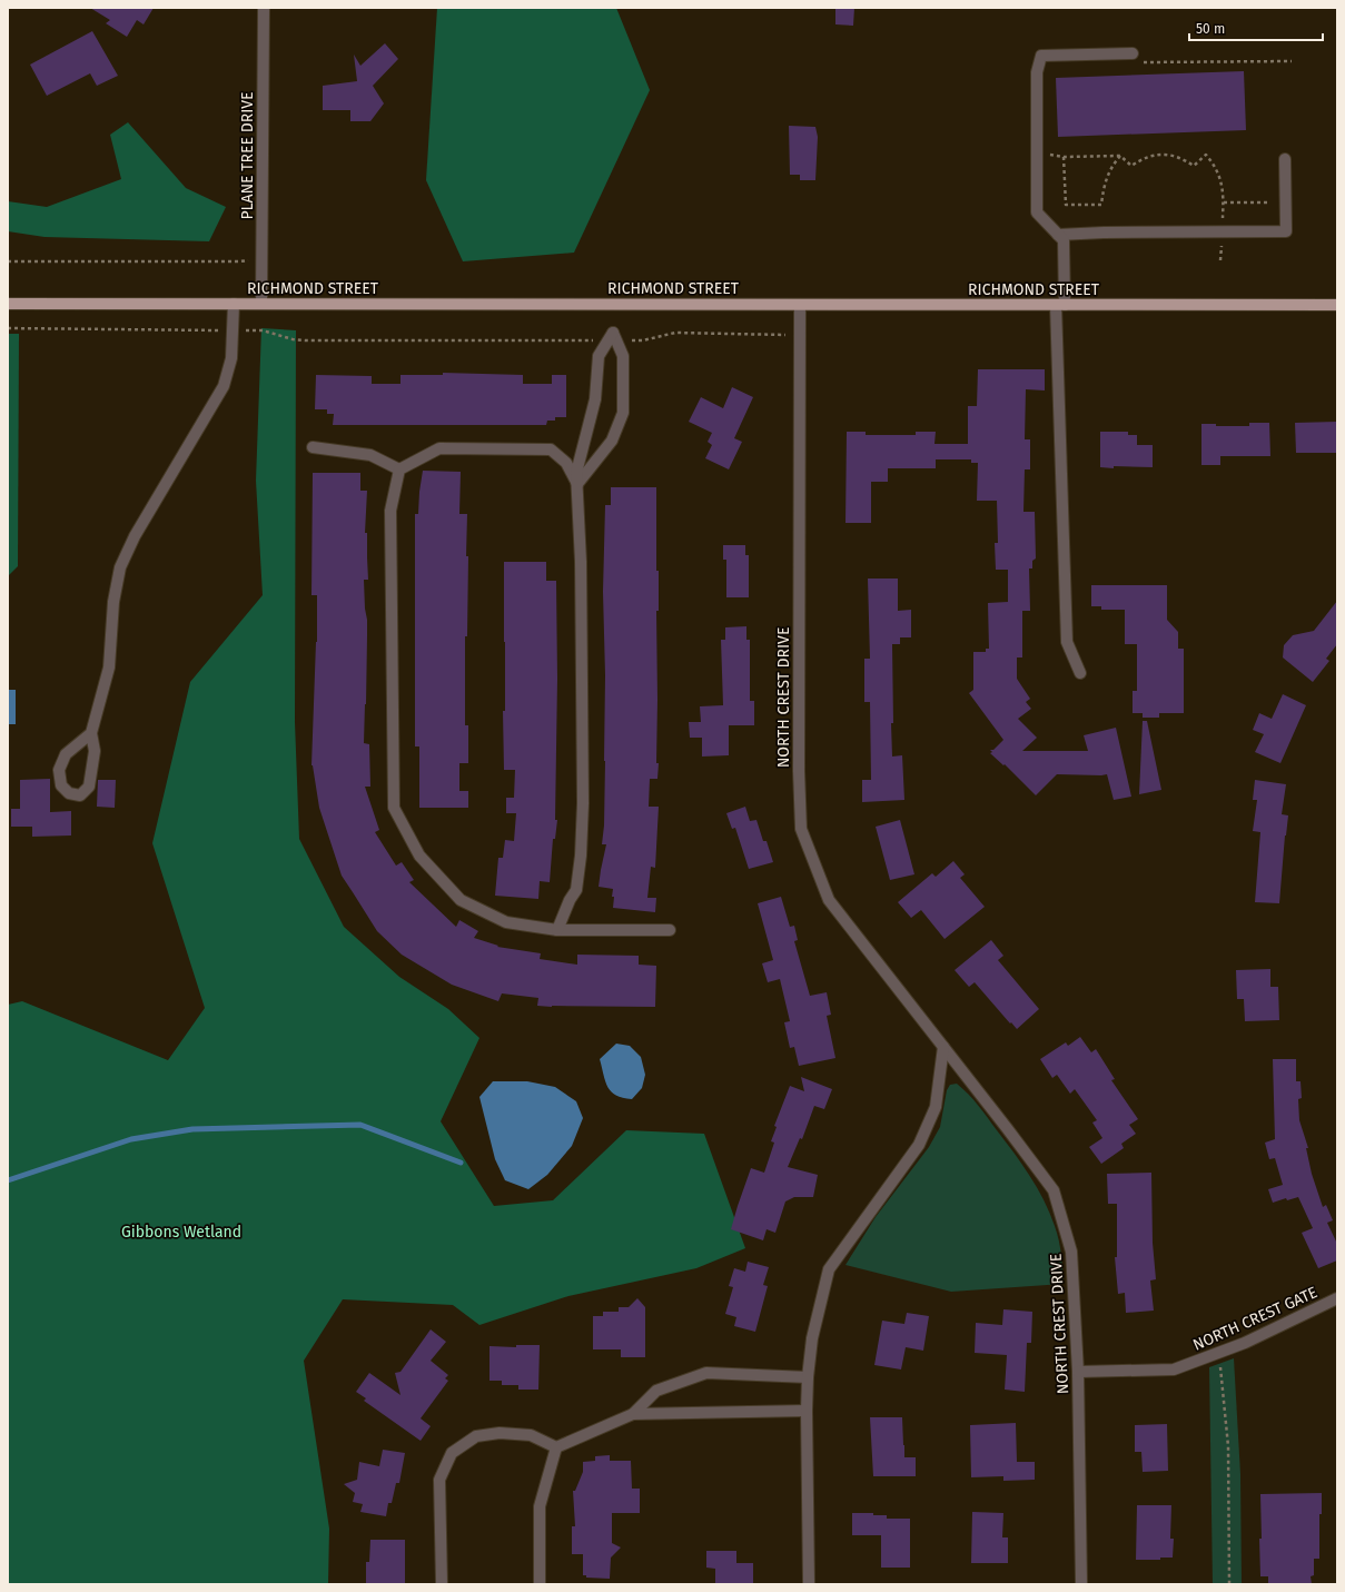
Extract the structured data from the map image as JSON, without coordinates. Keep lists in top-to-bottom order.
{
  "streets": {
    "main road": ["RICHMOND STREET"],
    "street": ["PLANE TREE DRIVE", "NORTH CREST DRIVE", "NORTH CREST GATE"]
  },
  "crossings": [
    ["PLANE TREE DRIVE", "RICHMOND STREET"],
    ["RICHMOND STREET", "NORTH CREST DRIVE"],
    ["NORTH CREST DRIVE", "NORTH CREST GATE"]
  ],
  "parks": ["Gibbons Wetland"],
  "scale_bar": "50 m"
}
